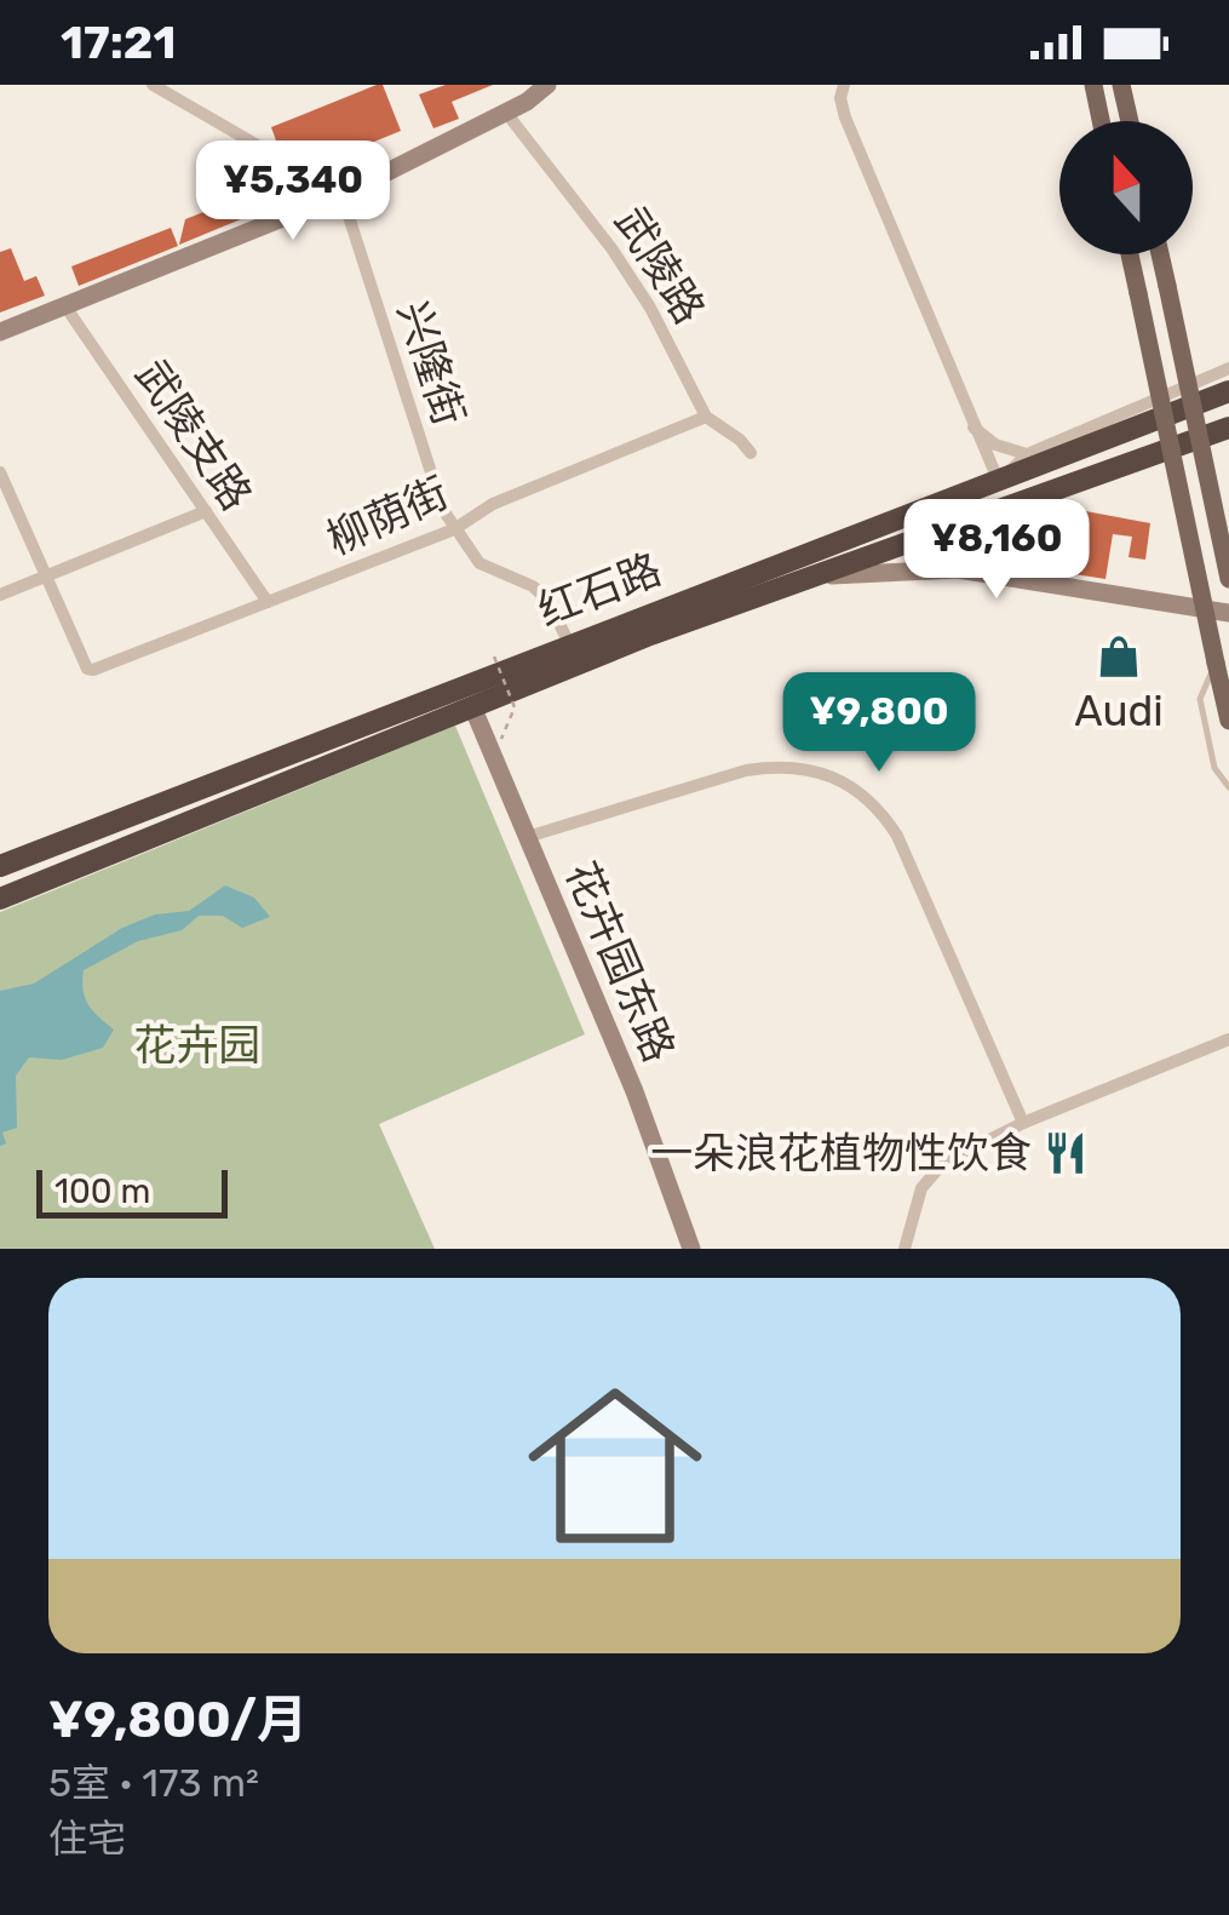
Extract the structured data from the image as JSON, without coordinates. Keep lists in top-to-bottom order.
{
  "streets": {
    "highway": ["红石路"],
    "street": [
      "武陵路",
      "兴隆街",
      "武陵支路",
      "柳荫街",
      "花卉园东路"
    ]
  },
  "crossings": [
    ["武陵路", "柳荫街"],
    ["兴隆街", "柳荫街"],
    ["兴隆街", "红石路"],
    ["武陵支路", "柳荫街"],
    ["红石路", "花卉园东路"]
  ],
  "parks": ["花卉园"],
  "places": {
    "shop": ["Audi"],
    "restaurant": ["一朵浪花植物性饮食"]
  },
  "scale_bar": "100 m",
  "north": "top",
  "page": {
    "status": "17:21",
    "price": ["¥5,340", "¥8,160", "¥9,800"],
    "scale": "100 m",
    "list": [
      {
        "name": "¥9,800/月",
        "note": "5室 · 173 m² · 住宅"
      }
    ]
  }
}
